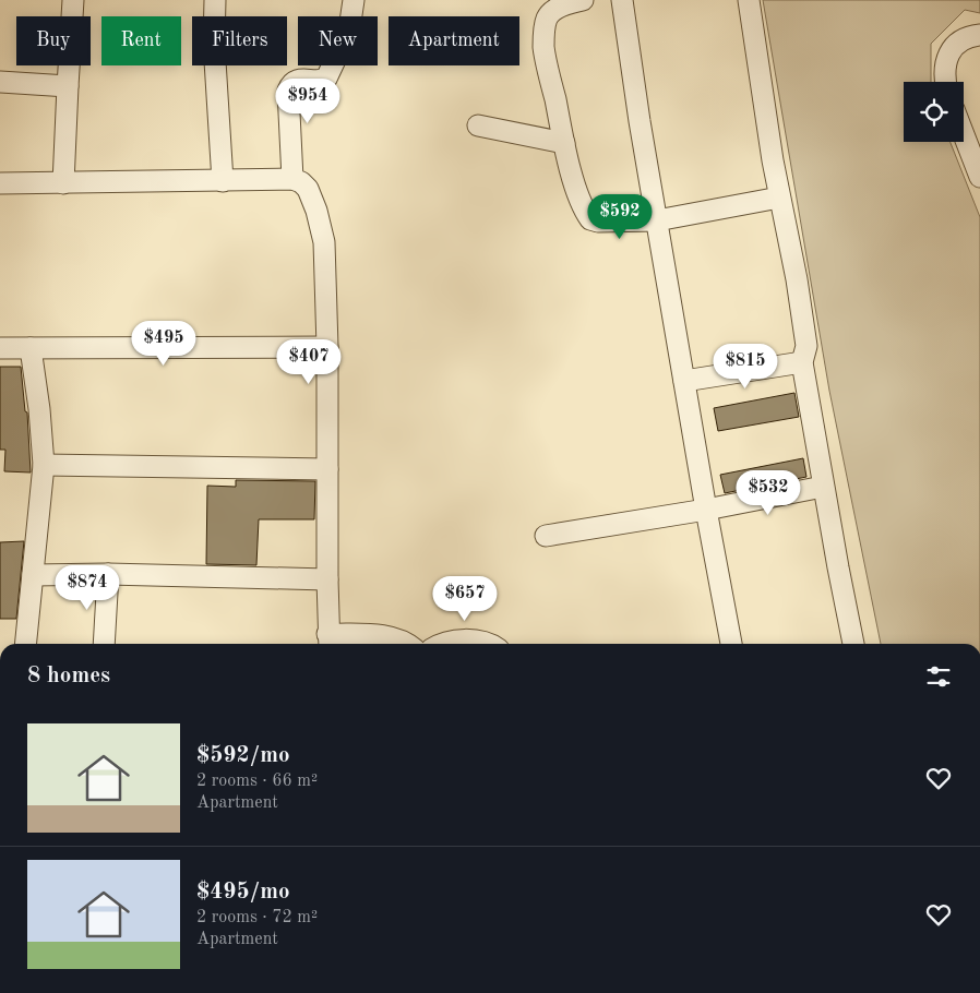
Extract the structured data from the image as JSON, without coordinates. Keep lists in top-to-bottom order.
{
  "page": {
    "chip": [
      "Buy",
      "Rent",
      "Filters",
      "New",
      "Apartment"
    ],
    "price": [
      "$954",
      "$592",
      "$495",
      "$407",
      "$815",
      "$532",
      "$874",
      "$657"
    ],
    "heading": "8 homes",
    "list": [
      {
        "name": "$592/mo",
        "note": "2 rooms · 66 m² · Apartment"
      },
      {
        "name": "$495/mo",
        "note": "2 rooms · 72 m² · Apartment"
      }
    ]
  }
}
